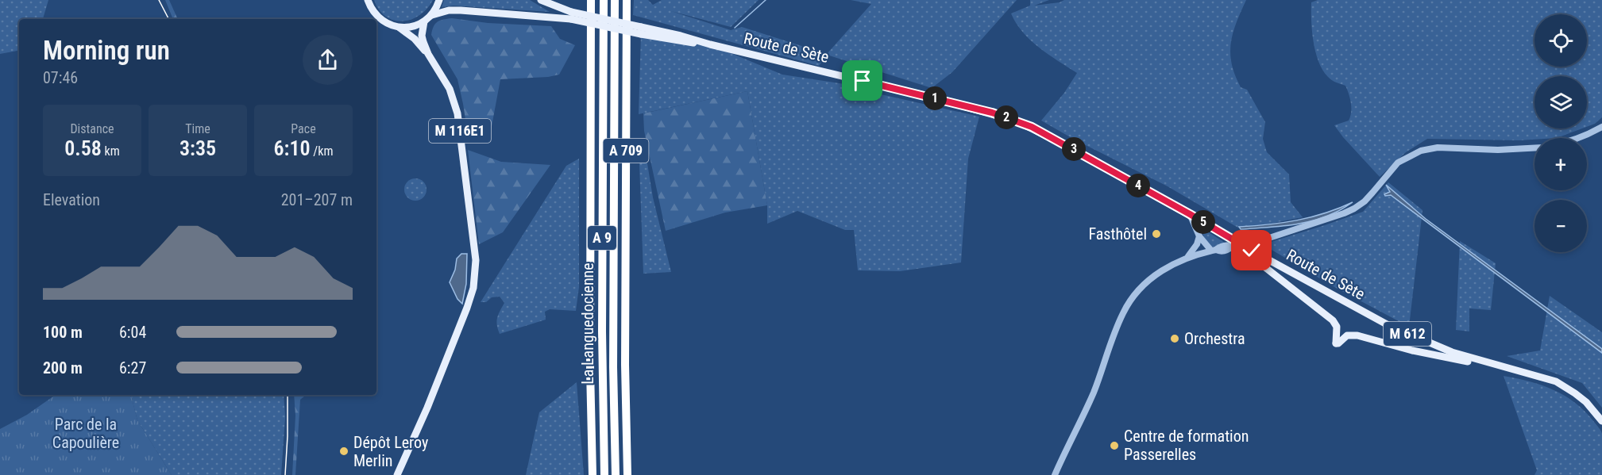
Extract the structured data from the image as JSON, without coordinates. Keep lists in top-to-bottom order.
{
  "streets": {
    "highway": ["A 709", "A 9", "La Languedocienne"],
    "main road": ["Route de Sète", "M 116E1", "M 612"]
  },
  "crossings": [
    ["Route de Sète", "M 612"]
  ],
  "parks": ["Parc de la Capoulière"],
  "places": [
    "Fasthôtel",
    "Orchestra",
    "Centre de formation Passerelles",
    "Dépôt Leroy Merlin"
  ],
  "page": {
    "map_buttons": ["+", "−"],
    "heading": ["Morning run", "07:46"],
    "pins": [
      "1",
      "2",
      "3",
      "4",
      "5"
    ],
    "stats": [
      ["Distance", "0.58 km"],
      ["Time", "3:35"],
      ["Pace", "6:10 /km"]
    ],
    "chart": ["Elevation", "201–207 m"],
    "list": [
      {
        "name": "100 m",
        "note": "6:04"
      },
      {
        "name": "200 m",
        "note": "6:27"
      }
    ]
  }
}
